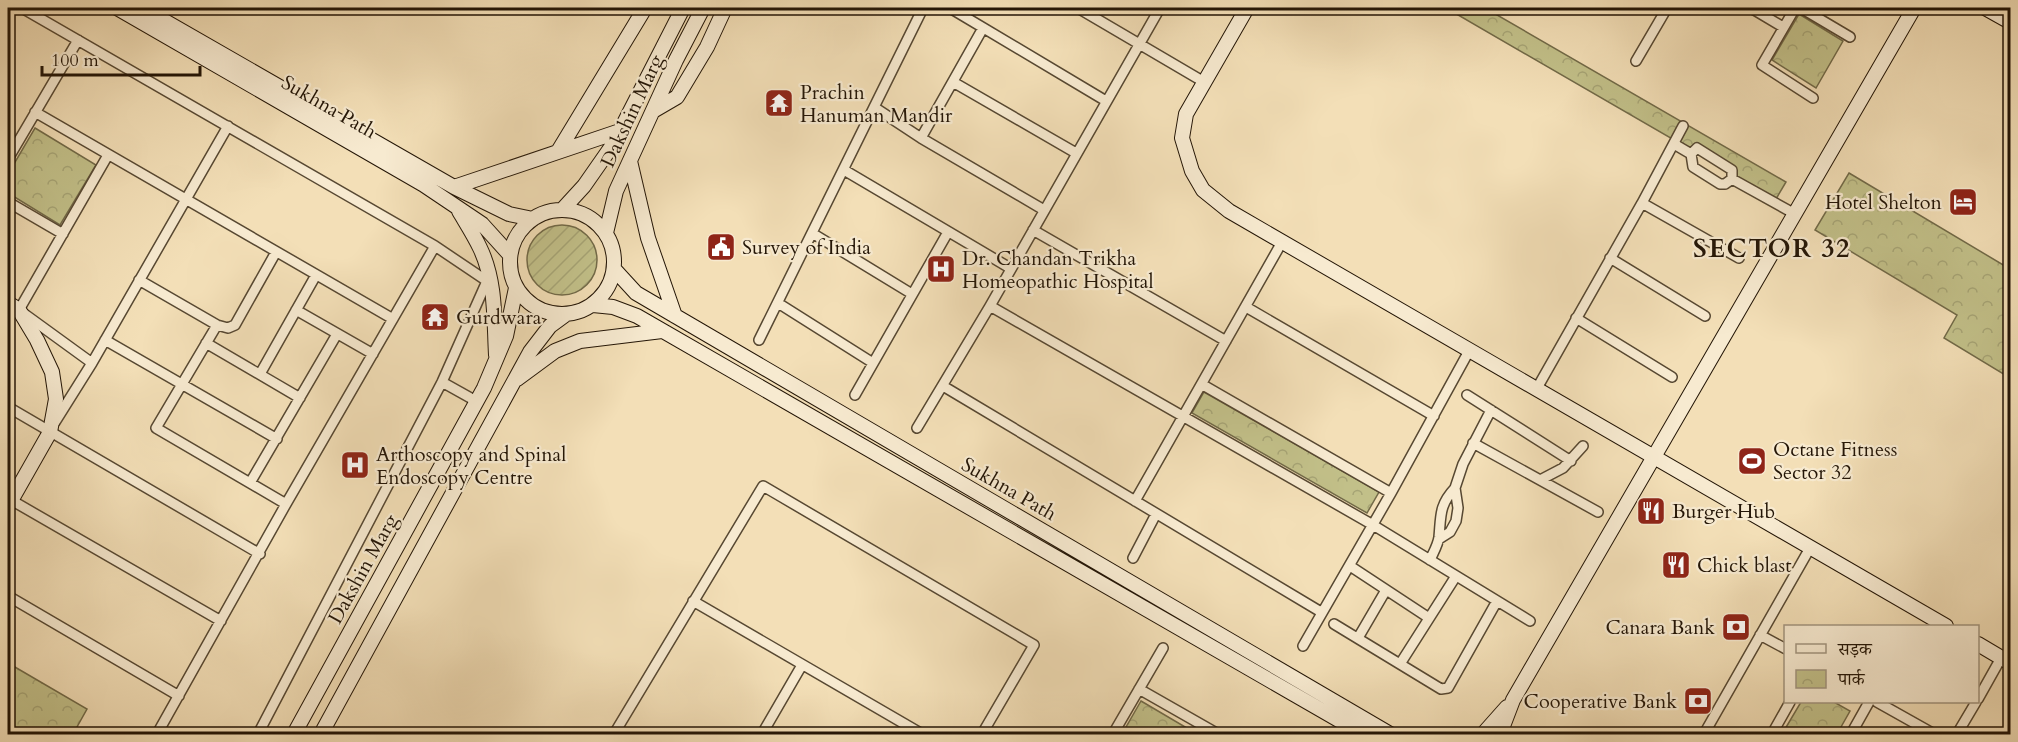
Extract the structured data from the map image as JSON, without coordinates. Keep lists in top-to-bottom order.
{
  "streets": {
    "main road": ["Sukhna Path", "Dakshin Marg"]
  },
  "crossings": [
    ["Sukhna Path", "Dakshin Marg"]
  ],
  "districts": ["SECTOR 32"],
  "places": {
    "temple": ["Prachin Hanuman Mandir", "Gurdwara"],
    "hotel": ["Hotel Shelton"],
    "public building": ["Survey of India"],
    "hospital": ["Dr. Chandan Trikha Homeopathic Hospital", "Arthoscopy and Spinal Endoscopy Centre"],
    "sports": ["Octane Fitness Sector 32"],
    "restaurant": ["Burger Hub", "Chick blast"],
    "bank": ["Canara Bank", "Cooperative Bank"]
  },
  "legend": ["सड़क", "पार्क"],
  "scale_bar": "100 m"
}
